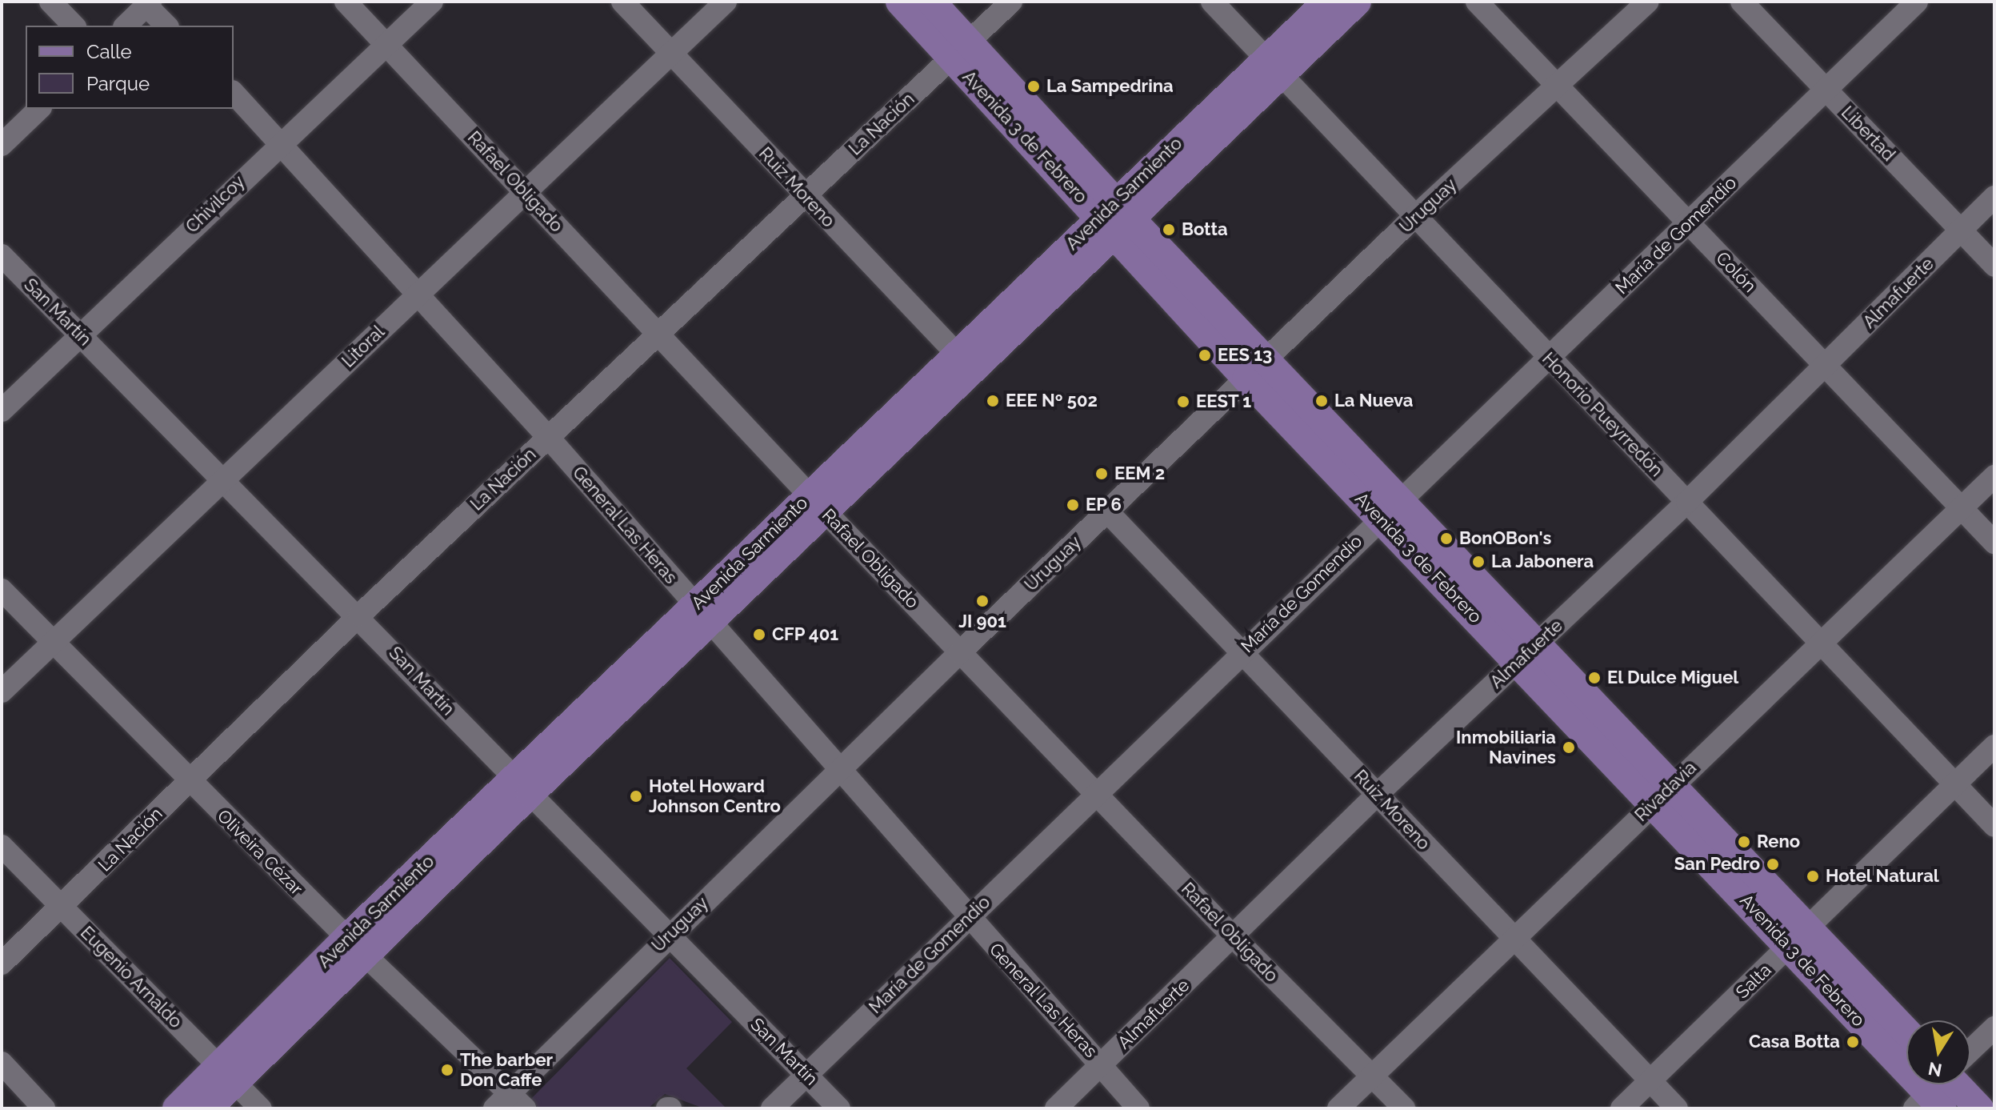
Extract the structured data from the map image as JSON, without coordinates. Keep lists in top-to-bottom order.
{
  "streets": {
    "main road": ["Avenida 3 de Febrero", "Avenida Sarmiento"],
    "street": [
      "La Nación",
      "Libertad",
      "Rafael Obligado",
      "Ruiz Moreno",
      "Chivilcoy",
      "Uruguay",
      "María de Gomendio",
      "Colón",
      "Almafuerte",
      "San Martín",
      "Litoral",
      "Honorio Pueyrredón",
      "General Las Heras",
      "Rivadavia",
      "Oliveira Cézar",
      "Eugenio Arnaldo",
      "Salta"
    ]
  },
  "crossings": [
    ["La Nación", "Avenida 3 de Febrero"],
    ["La Nación", "Rafael Obligado"],
    ["La Nación", "Ruiz Moreno"],
    ["La Nación", "San Martín"],
    ["La Nación", "General Las Heras"],
    ["La Nación", "Oliveira Cézar"],
    ["La Nación", "Eugenio Arnaldo"],
    ["Libertad", "María de Gomendio"],
    ["Libertad", "Almafuerte"],
    ["Avenida 3 de Febrero", "Avenida Sarmiento"],
    ["Avenida 3 de Febrero", "Uruguay"],
    ["Avenida 3 de Febrero", "María de Gomendio"],
    ["Avenida 3 de Febrero", "Almafuerte"],
    ["Avenida 3 de Febrero", "Rivadavia"],
    ["Avenida 3 de Febrero", "Salta"],
    ["Rafael Obligado", "Avenida Sarmiento"],
    ["Rafael Obligado", "Chivilcoy"],
    ["Rafael Obligado", "Uruguay"],
    ["Rafael Obligado", "María de Gomendio"],
    ["Rafael Obligado", "Almafuerte"],
    ["Rafael Obligado", "Litoral"],
    ["Rafael Obligado", "Rivadavia"],
    ["Ruiz Moreno", "Avenida Sarmiento"],
    ["Ruiz Moreno", "Uruguay"],
    ["Ruiz Moreno", "María de Gomendio"],
    ["Ruiz Moreno", "Almafuerte"],
    ["Ruiz Moreno", "Litoral"],
    ["Ruiz Moreno", "Rivadavia"],
    ["Ruiz Moreno", "Salta"],
    ["Avenida Sarmiento", "San Martín"],
    ["Avenida Sarmiento", "Honorio Pueyrredón"],
    ["Avenida Sarmiento", "General Las Heras"],
    ["Avenida Sarmiento", "Oliveira Cézar"],
    ["Avenida Sarmiento", "Eugenio Arnaldo"],
    ["Chivilcoy", "San Martín"],
    ["Chivilcoy", "General Las Heras"],
    ["Uruguay", "Colón"],
    ["Uruguay", "San Martín"],
    ["Uruguay", "Honorio Pueyrredón"],
    ["Uruguay", "General Las Heras"],
    ["Uruguay", "Oliveira Cézar"],
    ["María de Gomendio", "Colón"],
    ["María de Gomendio", "San Martín"],
    ["María de Gomendio", "Honorio Pueyrredón"],
    ["María de Gomendio", "General Las Heras"],
    ["Colón", "Almafuerte"],
    ["Colón", "Rivadavia"],
    ["Almafuerte", "Honorio Pueyrredón"],
    ["Almafuerte", "General Las Heras"],
    ["San Martín", "Litoral"],
    ["Litoral", "General Las Heras"],
    ["Litoral", "Oliveira Cézar"],
    ["Honorio Pueyrredón", "Rivadavia"],
    ["Honorio Pueyrredón", "Salta"]
  ],
  "places": [
    "La Sampedrina",
    "Botta",
    "EES 13",
    "EEE Nº 502",
    "La Nueva",
    "EEST 1",
    "EEM 2",
    "EP 6",
    "BonOBon's",
    "La Jabonera",
    "JI 901",
    "CFP 401",
    "El Dulce Miguel",
    "Inmobiliaria Navines",
    "Hotel Howard Johnson Centro",
    "Reno",
    "San Pedro",
    "Hotel Natural",
    "Casa Botta",
    "The barber Don Caffe"
  ],
  "legend": ["Calle", "Parque"],
  "north": "bottom"
}
